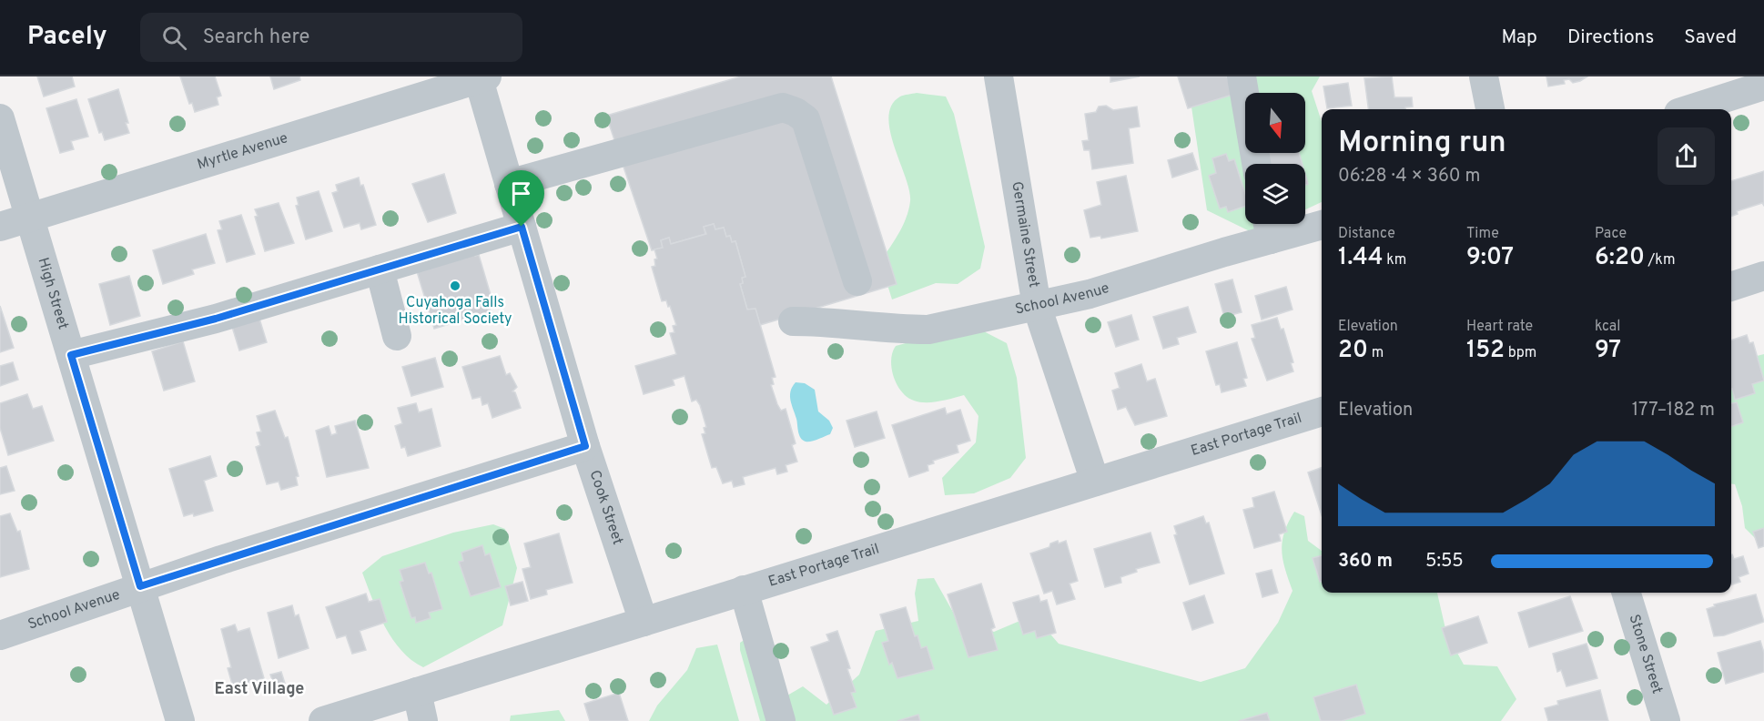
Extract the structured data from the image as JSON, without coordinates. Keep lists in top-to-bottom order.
{
  "streets": {
    "street": [
      "Myrtle Avenue",
      "Germaine Street",
      "High Street",
      "School Avenue",
      "East Portage Trail",
      "Cook Street",
      "Stone Street"
    ]
  },
  "crossings": [
    ["Myrtle Avenue", "High Street"],
    ["Myrtle Avenue", "Cook Street"],
    ["Germaine Street", "School Avenue"],
    ["Germaine Street", "East Portage Trail"],
    ["High Street", "School Avenue"],
    ["School Avenue", "Cook Street"],
    ["East Portage Trail", "Cook Street"]
  ],
  "districts": ["East Village"],
  "places": ["Cuyahoga Falls Historical Society"],
  "north": "bottom",
  "page": {
    "header": "Pacely",
    "search": "Search here",
    "nav": ["Map", "Directions", "Saved"],
    "heading": ["Morning run", "06:28 · 4 × 360 m"],
    "stats": [
      ["Distance", "1.44 km"],
      ["Time", "9:07"],
      ["Pace", "6:20 /km"],
      ["Elevation", "20 m"],
      ["Heart rate", "152 bpm"],
      ["kcal", "97"]
    ],
    "chart": ["Elevation", "177–182 m"],
    "list": [
      {
        "name": "360 m",
        "note": "5:55"
      }
    ]
  }
}
